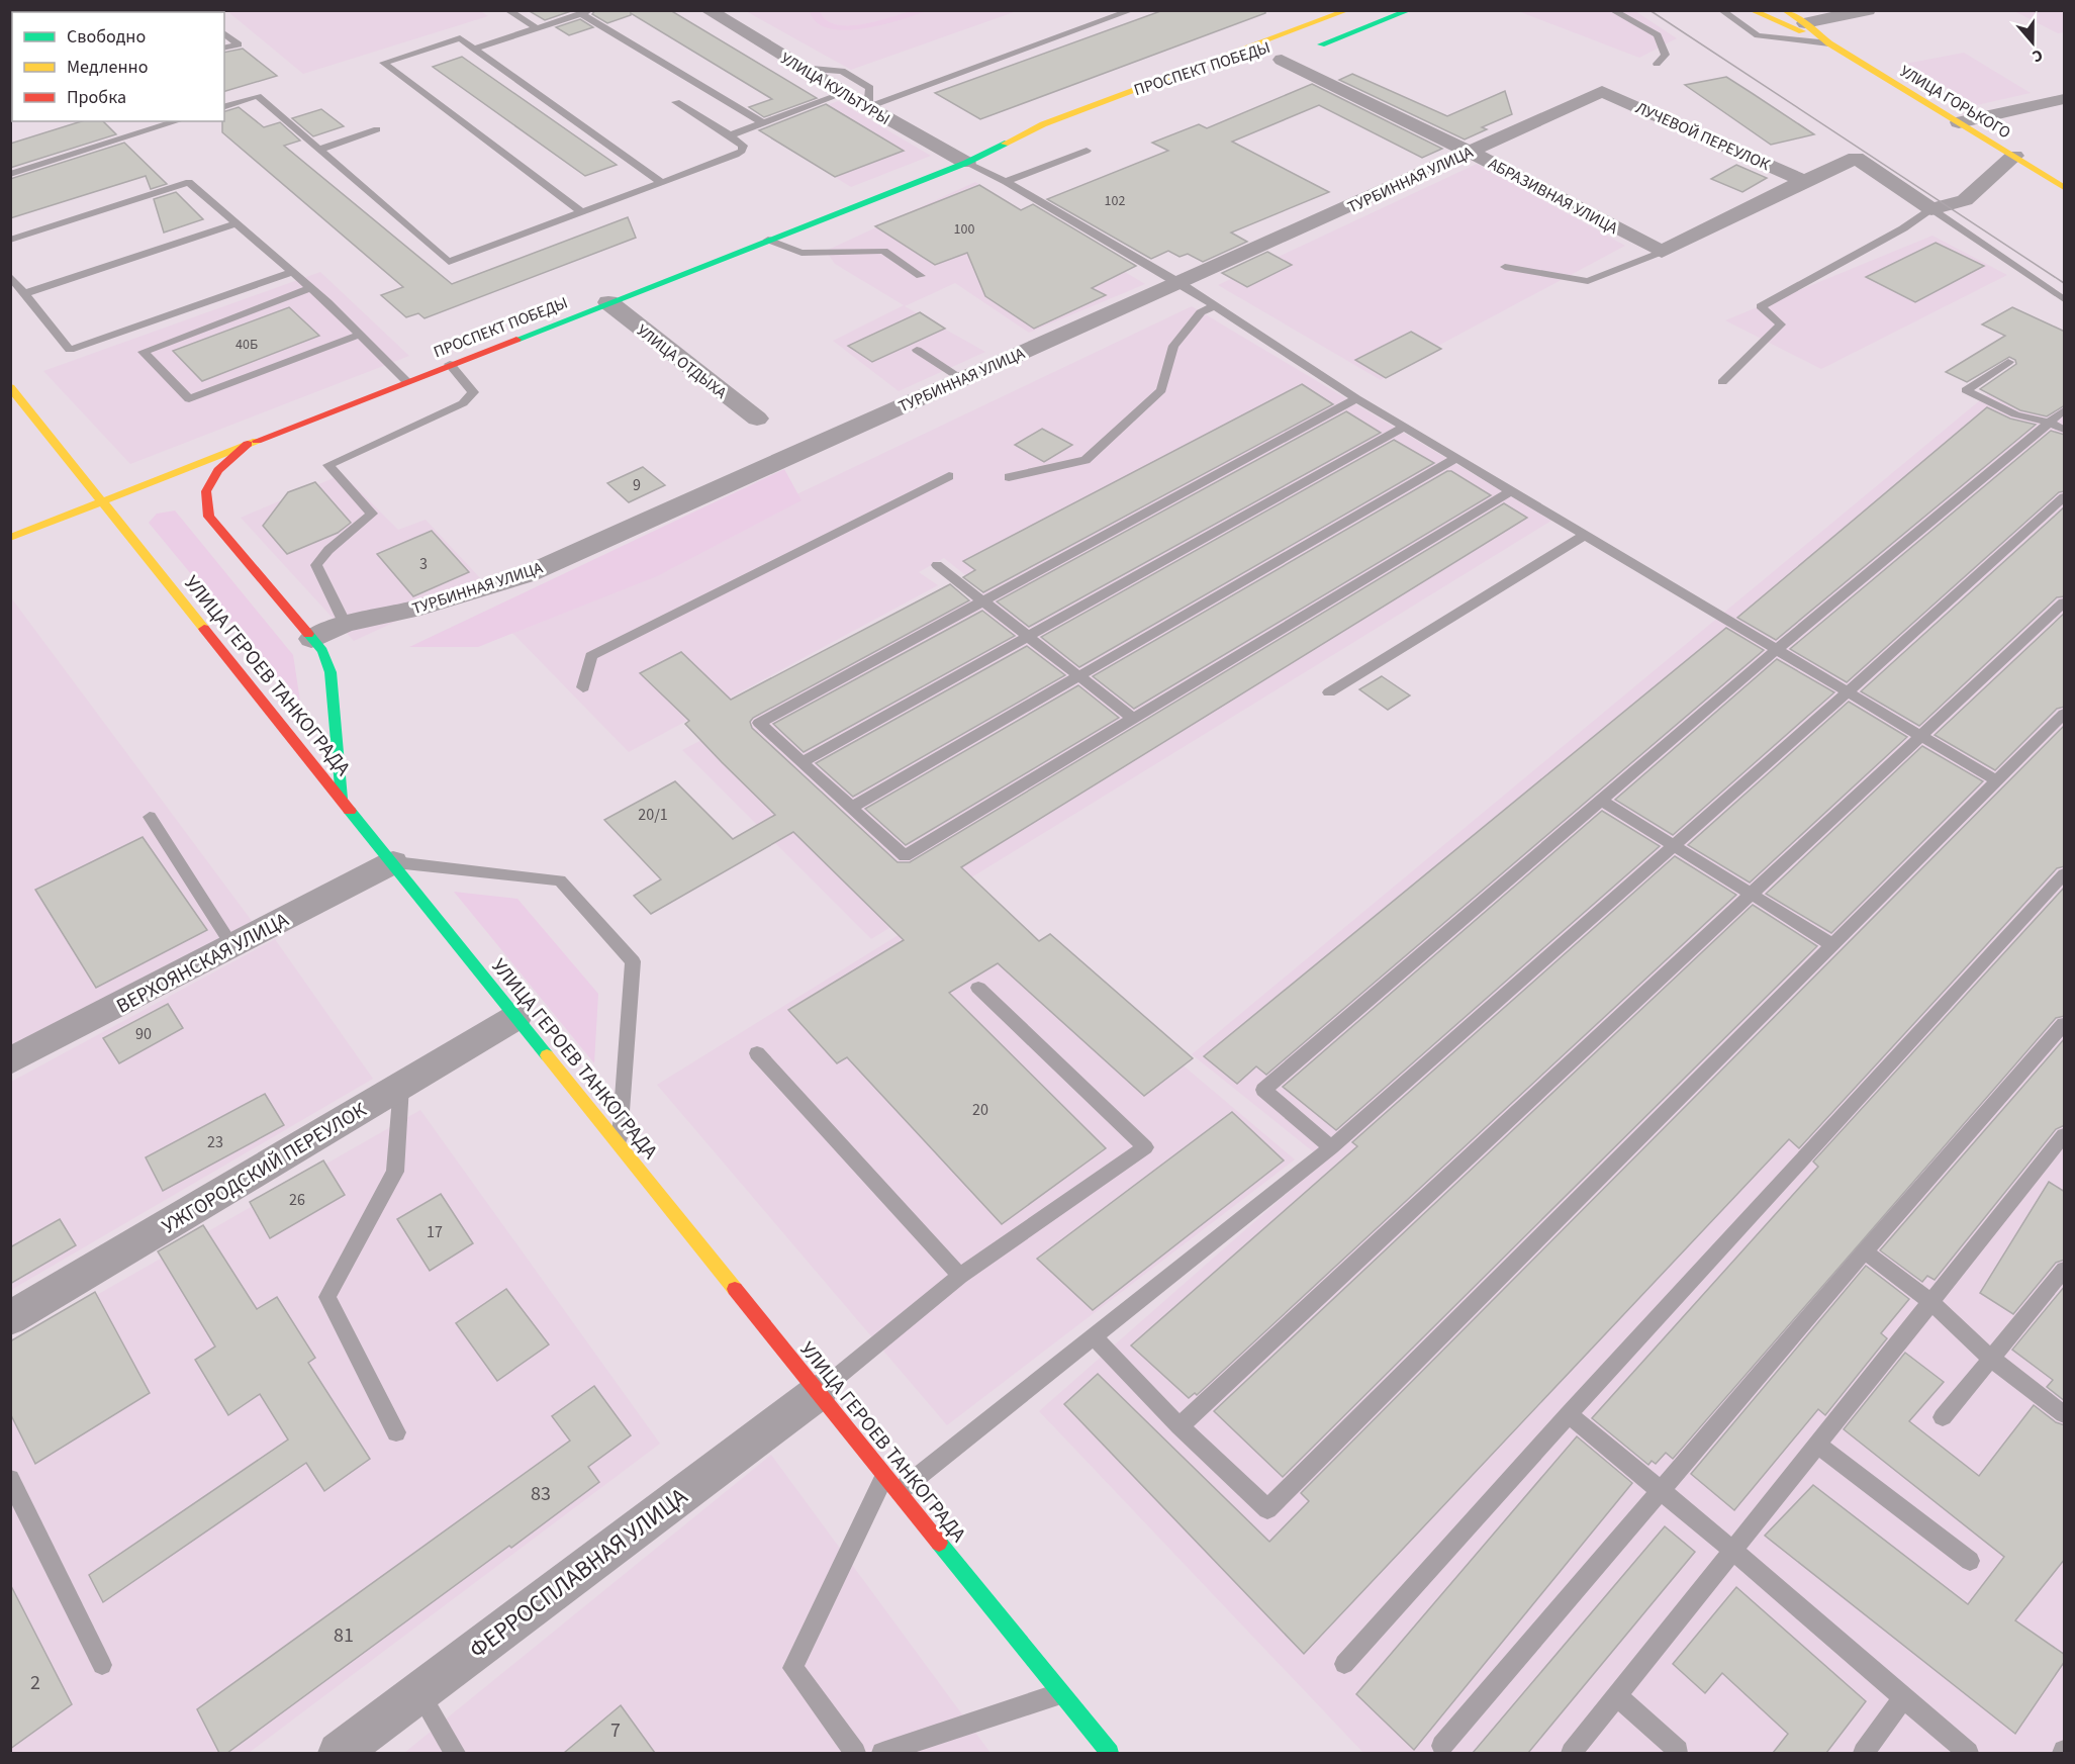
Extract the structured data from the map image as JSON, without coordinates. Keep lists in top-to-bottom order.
{
  "streets": {
    "main road": ["ПРОСПЕКТ ПОБЕДЫ", "УЛИЦА ГОРЬКОГО", "УЛИЦА ГЕРОЕВ ТАНКОГРАДА"],
    "street": [
      "УЛИЦА КУЛЬТУРЫ",
      "ЛУЧЕВОЙ ПЕРЕУЛОК",
      "ТУРБИННАЯ УЛИЦА",
      "АБРАЗИВНАЯ УЛИЦА",
      "УЛИЦА ОТДЫХА",
      "ВЕРХОЯНСКАЯ УЛИЦА",
      "УЖГОРОДСКИЙ ПЕРЕУЛОК",
      "ФЕРРОСПЛАВНАЯ УЛИЦА"
    ]
  },
  "crossings": [
    ["ПРОСПЕКТ ПОБЕДЫ", "УЛИЦА КУЛЬТУРЫ"],
    ["ПРОСПЕКТ ПОБЕДЫ", "АБРАЗИВНАЯ УЛИЦА"],
    ["ПРОСПЕКТ ПОБЕДЫ", "УЛИЦА ОТДЫХА"],
    ["ПРОСПЕКТ ПОБЕДЫ", "УЛИЦА ГЕРОЕВ ТАНКОГРАДА"],
    ["ЛУЧЕВОЙ ПЕРЕУЛОК", "ТУРБИННАЯ УЛИЦА"],
    ["ТУРБИННАЯ УЛИЦА", "АБРАЗИВНАЯ УЛИЦА"],
    ["УЛИЦА ГЕРОЕВ ТАНКОГРАДА", "ВЕРХОЯНСКАЯ УЛИЦА"],
    ["УЛИЦА ГЕРОЕВ ТАНКОГРАДА", "УЖГОРОДСКИЙ ПЕРЕУЛОК"],
    ["УЛИЦА ГЕРОЕВ ТАНКОГРАДА", "ФЕРРОСПЛАВНАЯ УЛИЦА"]
  ],
  "house_numbers": [
    "102",
    "100",
    "40Б",
    "9",
    "3",
    "20/1",
    "90",
    "20",
    "23",
    "26",
    "17",
    "83",
    "81",
    "2",
    "7"
  ],
  "legend": ["Свободно", "Медленно", "Пробка"],
  "north": "bottom"
}
